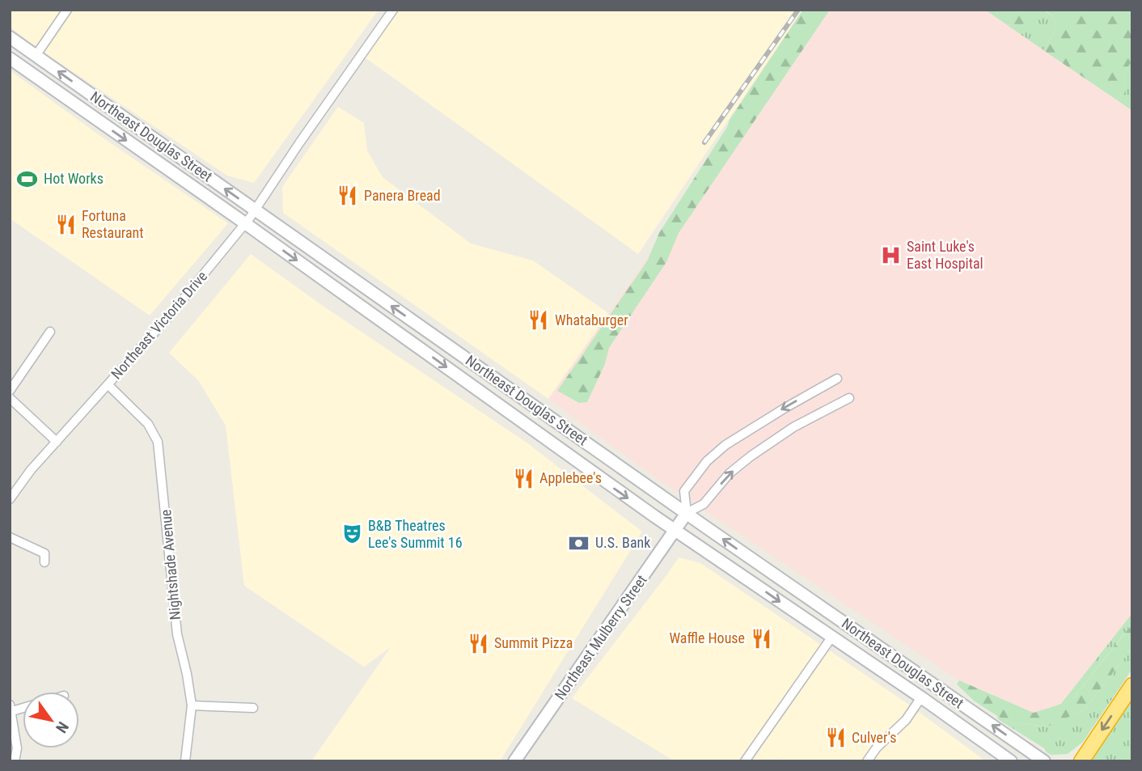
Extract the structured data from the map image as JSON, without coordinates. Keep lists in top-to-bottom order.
{
  "streets": {
    "main road": ["Northeast Douglas Street", "Northeast Mulberry Street"],
    "street": ["Northeast Victoria Drive", "Nightshade Avenue"]
  },
  "crossings": [
    ["Northeast Douglas Street", "Northeast Victoria Drive"],
    ["Northeast Douglas Street", "Northeast Mulberry Street"],
    ["Northeast Victoria Drive", "Nightshade Avenue"]
  ],
  "places": {
    "sports": ["Hot Works"],
    "restaurant": [
      "Panera Bread",
      "Fortuna Restaurant",
      "Whataburger",
      "Applebee's",
      "Waffle House",
      "Summit Pizza",
      "Culver's"
    ],
    "hospital": ["Saint Luke's East Hospital"],
    "theatre": ["B&B Theatres Lee's Summit 16"],
    "bank": ["U.S. Bank"]
  },
  "north": "bottom right"
}
